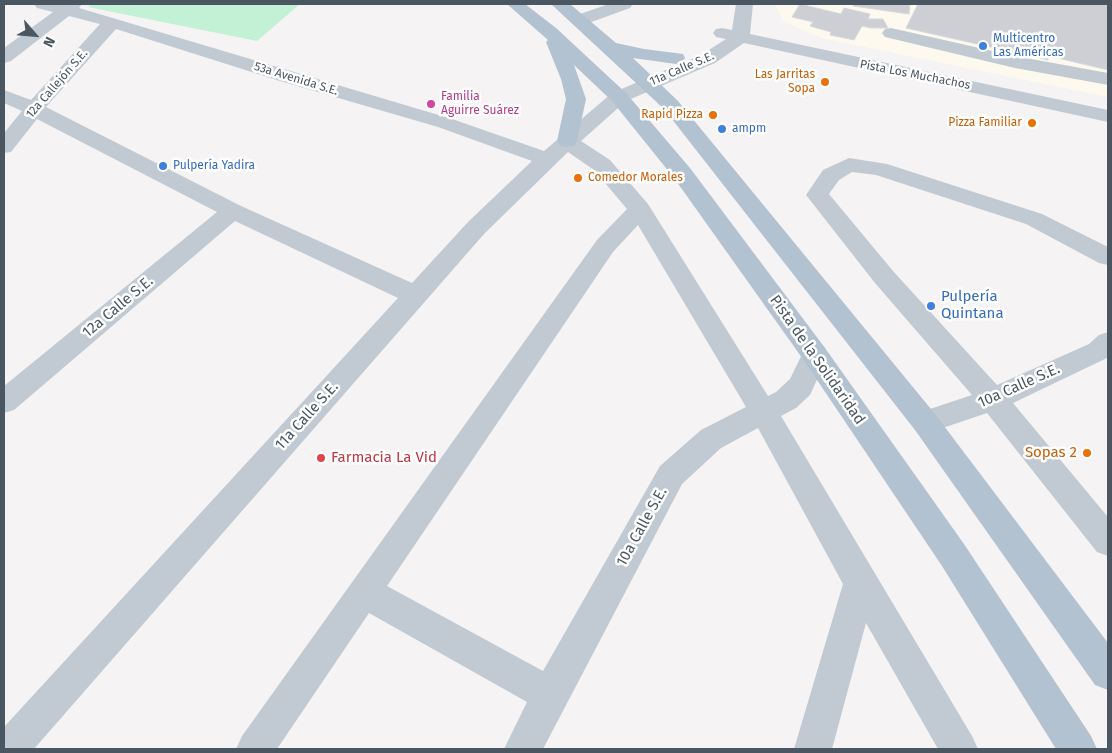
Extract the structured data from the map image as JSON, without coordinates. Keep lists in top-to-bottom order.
{
  "streets": {
    "main road": ["Pista de la Solidaridad"],
    "street": [
      "11a Calle S.E.",
      "Pista Los Muchachos",
      "53a Avenida S.E.",
      "12a Callejón S.E.",
      "12a Calle S.E.",
      "10a Calle S.E."
    ]
  },
  "crossings": [
    ["11a Calle S.E.", "Pista Los Muchachos"],
    ["11a Calle S.E.", "53a Avenida S.E."],
    ["11a Calle S.E.", "Pista de la Solidaridad"],
    ["53a Avenida S.E.", "12a Callejón S.E."],
    ["53a Avenida S.E.", "10a Calle S.E."],
    ["Pista de la Solidaridad", "10a Calle S.E."]
  ],
  "places": [
    "Multicentro Las Américas",
    "Las Jarritas Sopa",
    "Familia Aguirre Suárez",
    "Rapid Pizza",
    "Pizza Familiar",
    "ampm",
    "Pulpería Yadira",
    "Comedor Morales",
    "Pulpería Quintana",
    "Sopas 2",
    "Farmacia La Vid"
  ],
  "north": "bottom right"
}
